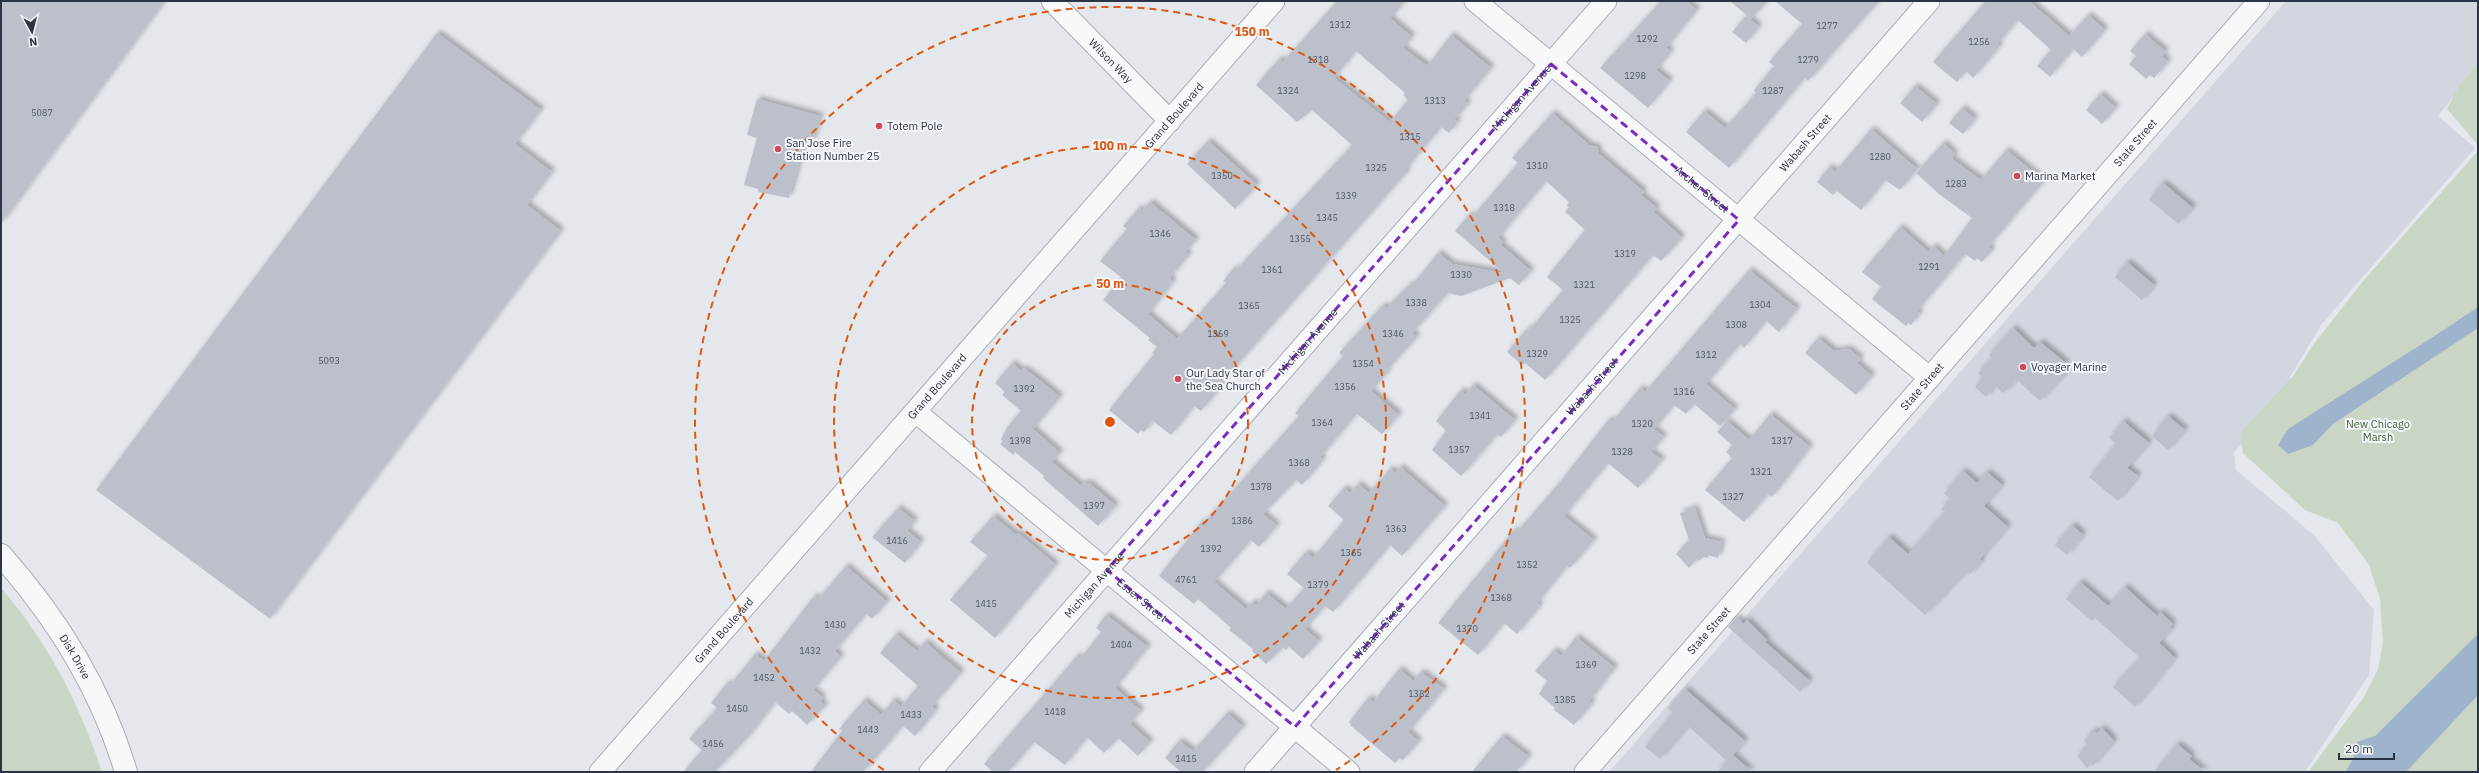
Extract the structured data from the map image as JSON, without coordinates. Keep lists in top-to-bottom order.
{
  "streets": {
    "street": [
      "Wilson Way",
      "Michigan Avenue",
      "Grand Boulevard",
      "Wabash Street",
      "State Street",
      "Archer Street",
      "Essex Street",
      "Disk Drive"
    ]
  },
  "crossings": [
    ["Wilson Way", "Grand Boulevard"],
    ["Michigan Avenue", "Archer Street"],
    ["Michigan Avenue", "Essex Street"],
    ["Grand Boulevard", "Essex Street"],
    ["Wabash Street", "Archer Street"],
    ["Wabash Street", "Essex Street"],
    ["State Street", "Archer Street"]
  ],
  "parks": ["New Chicago Marsh"],
  "places": [
    "Totem Pole",
    "San Jose Fire Station Number 25",
    "Marina Market",
    "Voyager Marine",
    "Our Lady Star of the Sea Church"
  ],
  "house_numbers": [
    "1312",
    "1277",
    "1292",
    "1256",
    "1318",
    "1279",
    "1298",
    "1324",
    "1287",
    "1313",
    "5087",
    "1315",
    "1280",
    "1310",
    "1325",
    "1350",
    "1283",
    "1339",
    "1318",
    "1345",
    "1346",
    "1355",
    "1319",
    "1291",
    "1361",
    "1330",
    "1321",
    "1338",
    "1304",
    "1365",
    "1325",
    "1308",
    "1369",
    "1346",
    "1329",
    "1312",
    "5093",
    "1354",
    "1356",
    "1392",
    "1316",
    "1341",
    "1364",
    "1320",
    "1398",
    "1317",
    "1357",
    "1328",
    "1368",
    "1321",
    "1378",
    "1327",
    "1397",
    "1386",
    "1363",
    "1416",
    "1392",
    "1365",
    "1352",
    "4761",
    "1379",
    "1368",
    "1415",
    "1430",
    "1370",
    "1404",
    "1432",
    "1369",
    "1452",
    "1382",
    "1385",
    "1450",
    "1418",
    "1433",
    "1443",
    "1456",
    "1415"
  ],
  "scale_bar": "20 m",
  "north": "bottom",
  "rings": ["150 m", "100 m", "50 m"]
}
